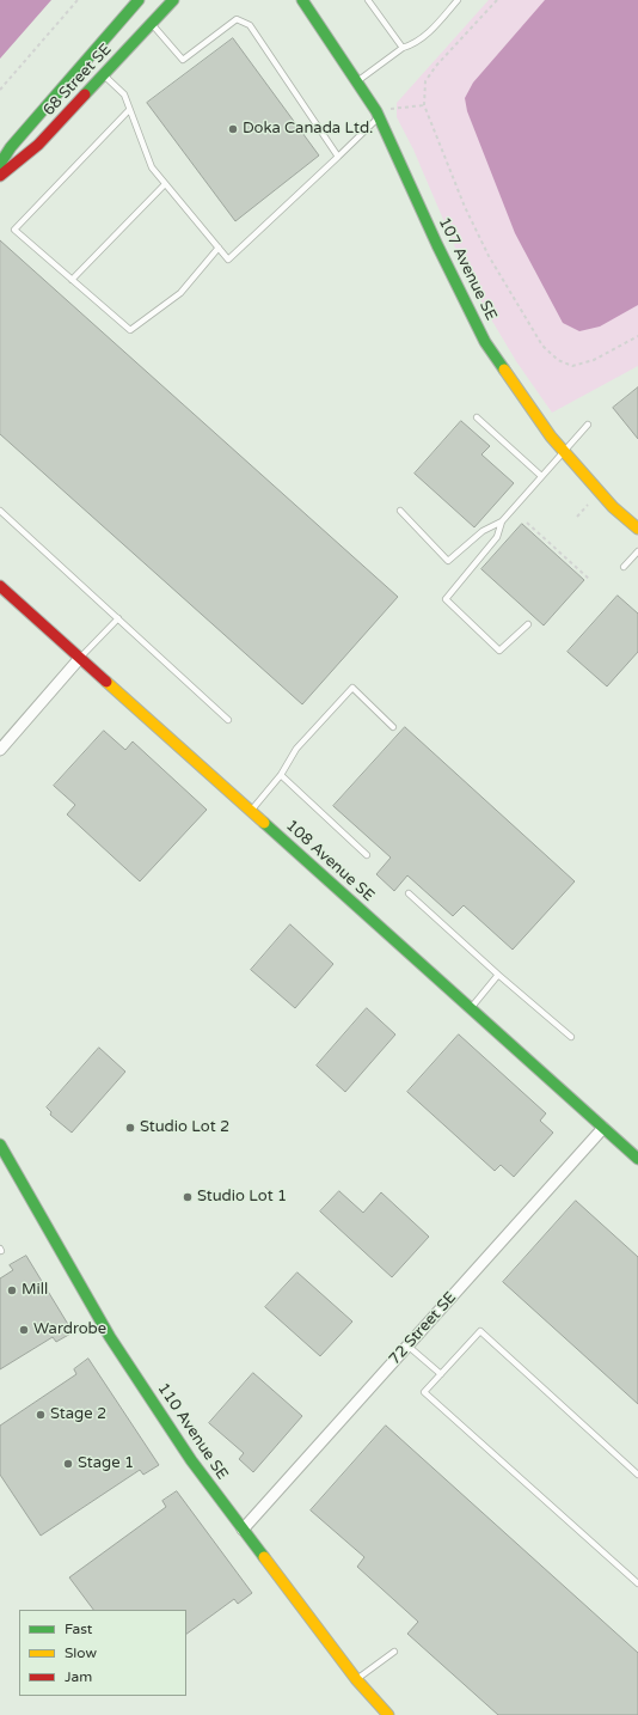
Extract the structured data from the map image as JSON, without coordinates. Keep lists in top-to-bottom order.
{
  "streets": {
    "street": [
      "68 Street SE",
      "107 Avenue SE",
      "108 Avenue SE",
      "72 Street SE",
      "110 Avenue SE"
    ]
  },
  "crossings": [
    ["108 Avenue SE", "72 Street SE"],
    ["72 Street SE", "110 Avenue SE"]
  ],
  "places": [
    "Doka Canada Ltd.",
    "Studio Lot 2",
    "Studio Lot 1",
    "Mill",
    "Wardrobe",
    "Stage 2",
    "Stage 1"
  ],
  "legend": ["Fast", "Slow", "Jam"]
}
